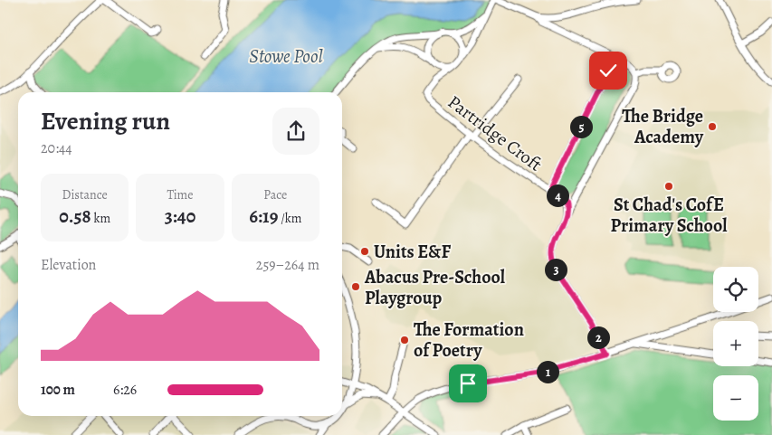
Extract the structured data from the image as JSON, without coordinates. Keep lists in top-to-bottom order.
{
  "streets": {
    "street": ["Partridge Croft"]
  },
  "water": ["Stowe Pool"],
  "places": [
    "The Bridge Academy",
    "St Chad's CofE Primary School",
    "Units E&F",
    "Abacus Pre-School Playgroup",
    "The Formation of Poetry"
  ],
  "page": {
    "heading": ["Evening run", "20:44"],
    "pins": [
      "5",
      "4",
      "3",
      "2",
      "1"
    ],
    "stats": [
      ["Distance", "0.58 km"],
      ["Time", "3:40"],
      ["Pace", "6:19 /km"]
    ],
    "chart": ["Elevation", "259–264 m"],
    "map_buttons": ["+", "−"],
    "list": [
      {
        "name": "100 m",
        "note": "6:26"
      }
    ]
  }
}
